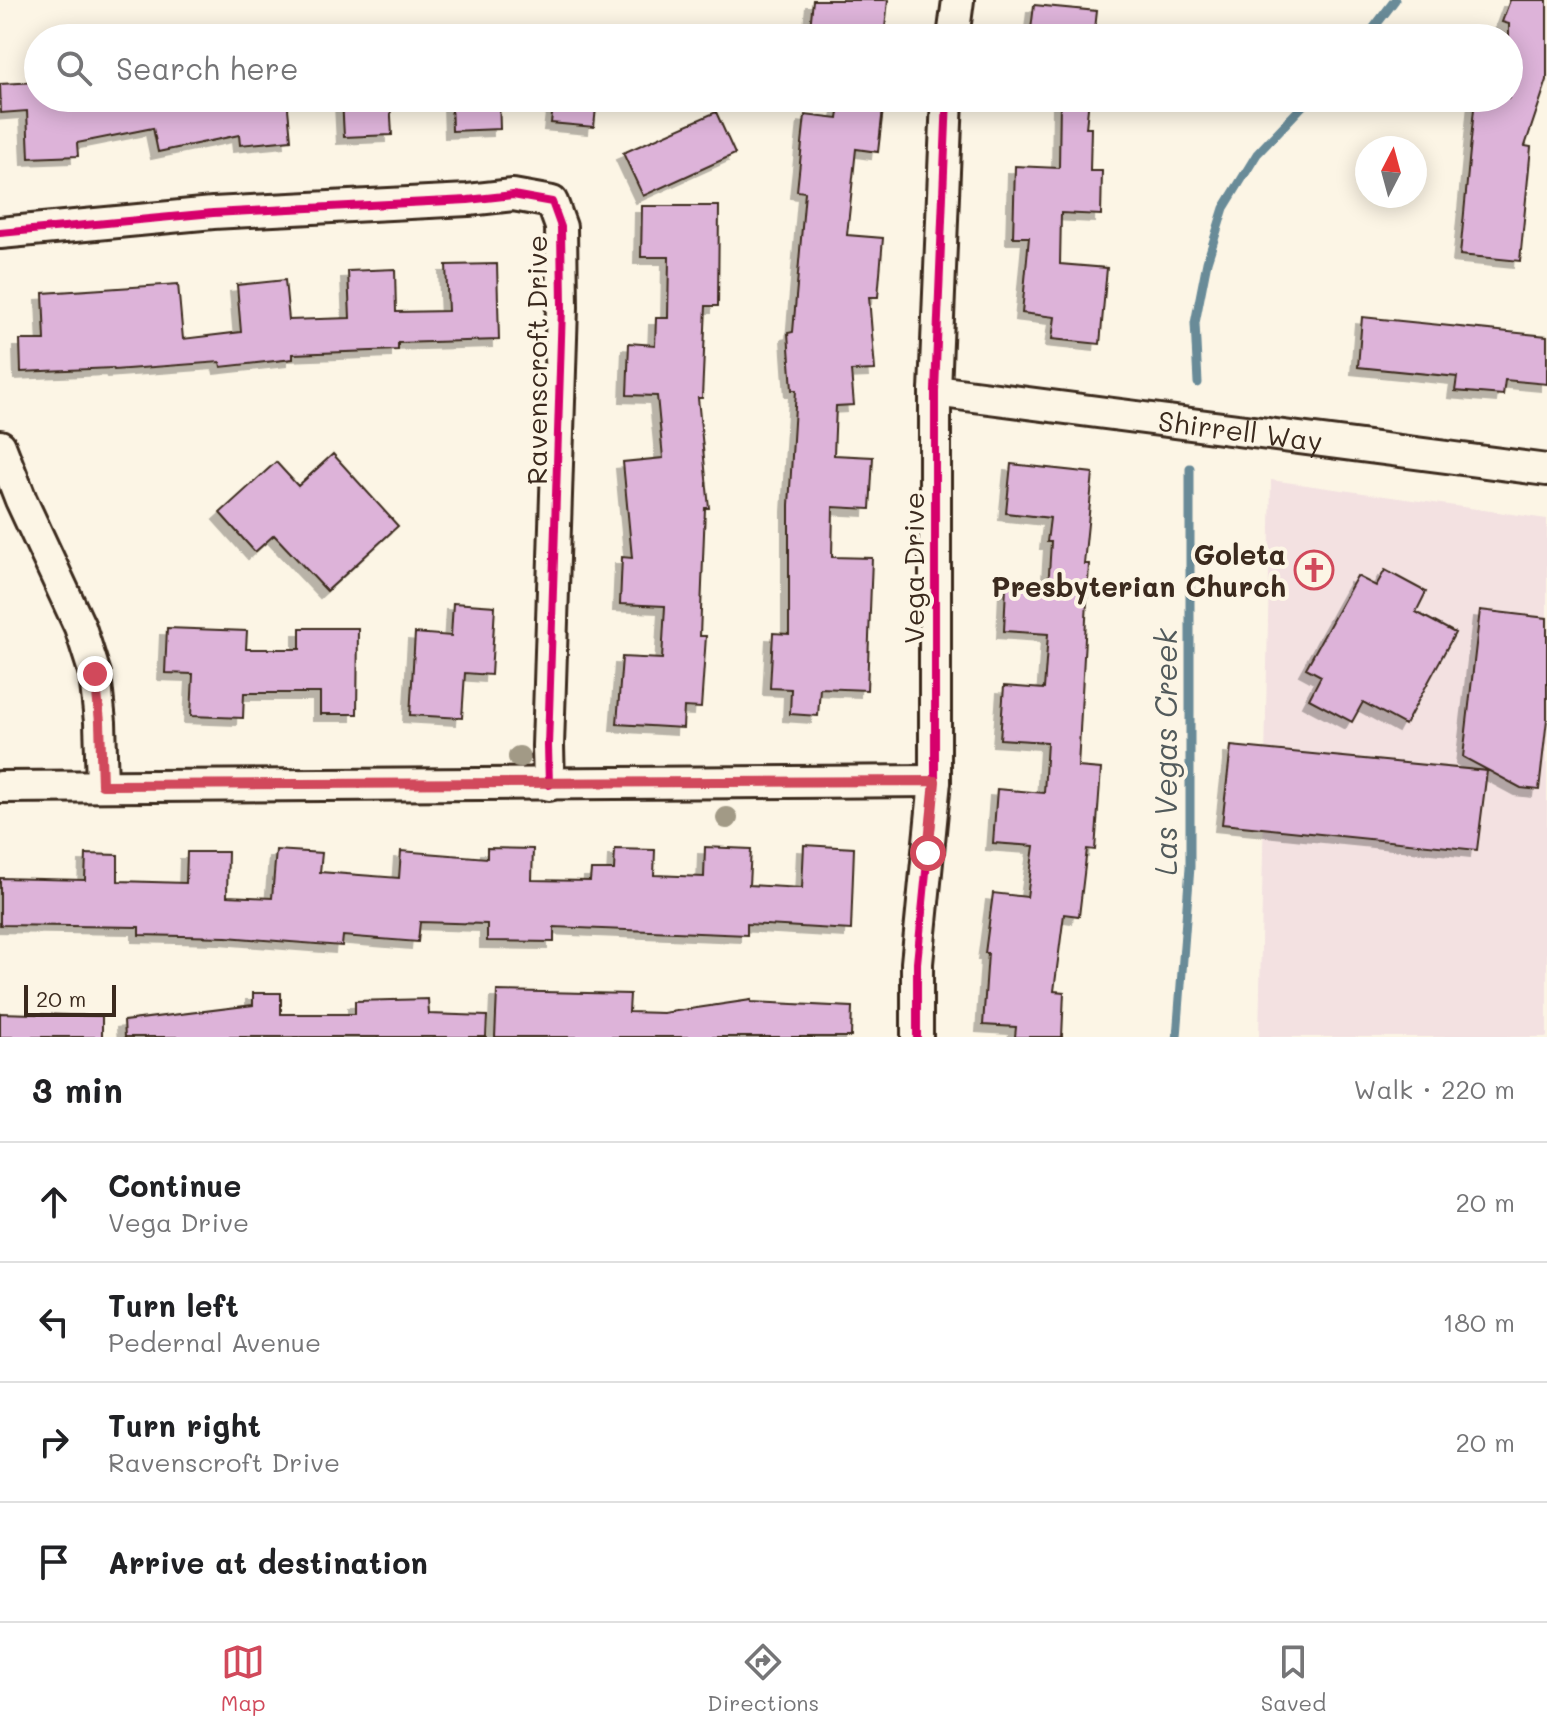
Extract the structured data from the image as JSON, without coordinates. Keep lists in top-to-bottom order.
{
  "streets": {
    "street": ["Ravenscroft Drive", "Shirrell Way", "Vega Drive"]
  },
  "crossings": [
    ["Shirrell Way", "Vega Drive"]
  ],
  "water": ["Las Vegas Creek"],
  "places": {
    "church": ["Goleta Presbyterian Church"]
  },
  "scale_bar": "20 m",
  "north": "top",
  "page": {
    "search": "Search here",
    "scale": "20 m",
    "heading": ["3 min", "Walk · 220 m"],
    "list": [
      ["Continue", "Vega Drive", "20 m"],
      ["Turn left", "Pedernal Avenue", "180 m"],
      ["Turn right", "Ravenscroft Drive", "20 m"],
      "Arrive at destination"
    ],
    "nav": ["Map", "Directions", "Saved"]
  }
}
